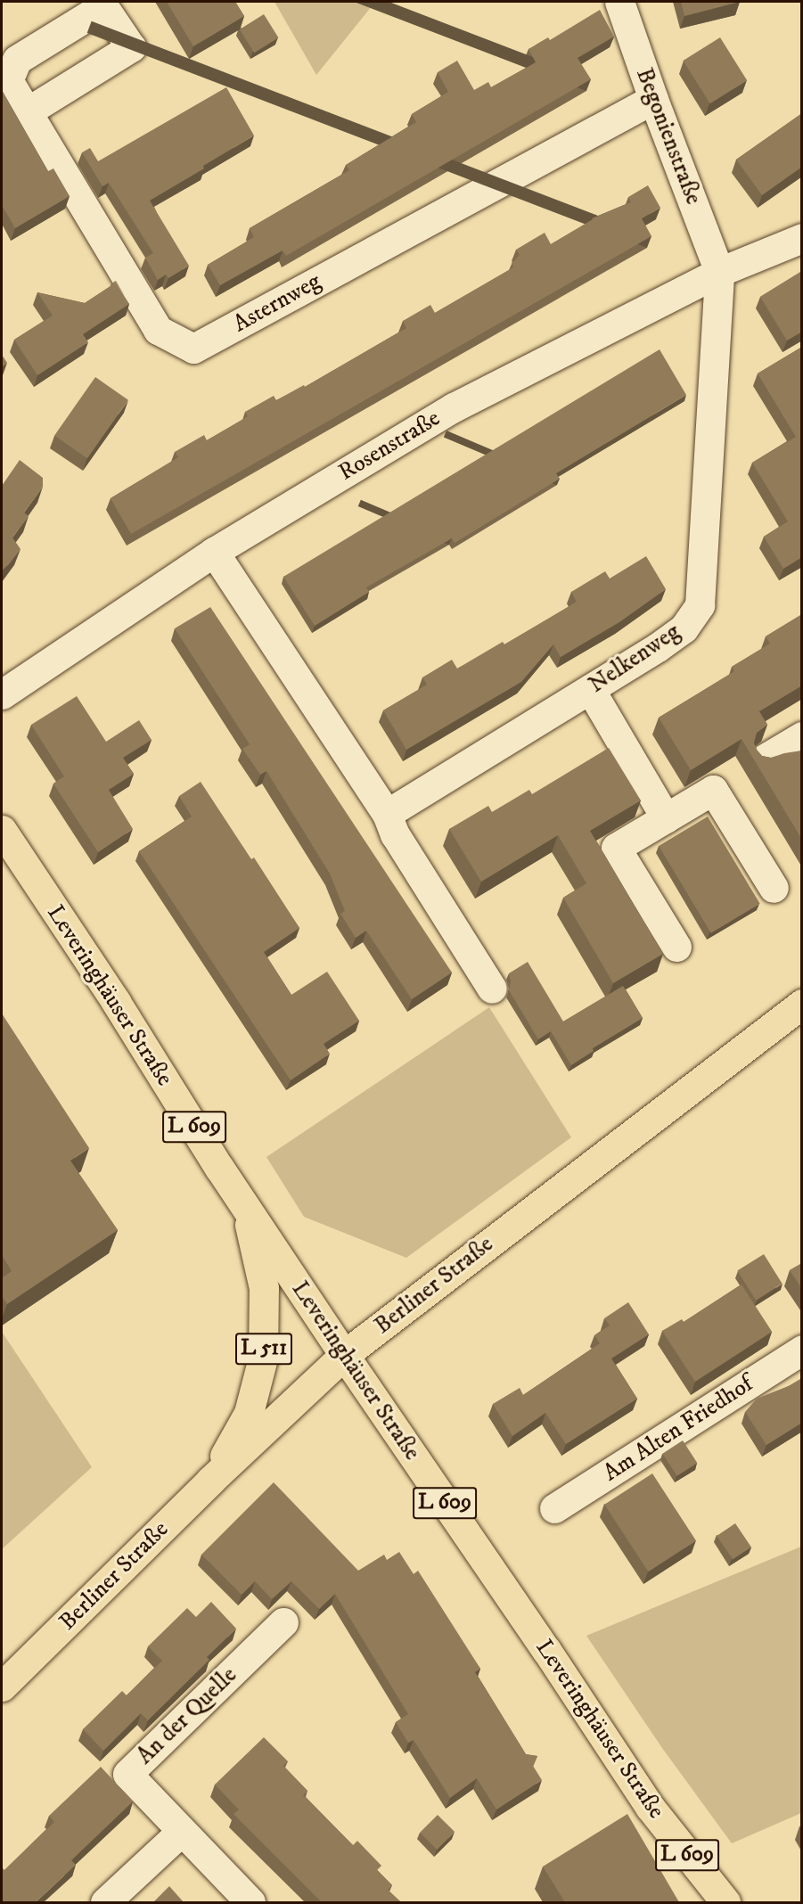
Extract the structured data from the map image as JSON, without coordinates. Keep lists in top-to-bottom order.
{
  "streets": {
    "main road": [
      "Leveringhäuser Straße",
      "L 609",
      "Berliner Straße",
      "L 511"
    ],
    "street": [
      "Begonienstraße",
      "Asternweg",
      "Rosenstraße",
      "Nelkenweg",
      "Am Alten Friedhof",
      "An der Quelle"
    ]
  },
  "crossings": [
    ["Begonienstraße", "Asternweg"],
    ["Begonienstraße", "Rosenstraße"],
    ["Begonienstraße", "Nelkenweg"],
    ["Rosenstraße", "Nelkenweg"],
    ["Leveringhäuser Straße", "Berliner Straße"],
    ["Leveringhäuser Straße", "L 511"],
    ["Berliner Straße", "L 511"]
  ]
}
